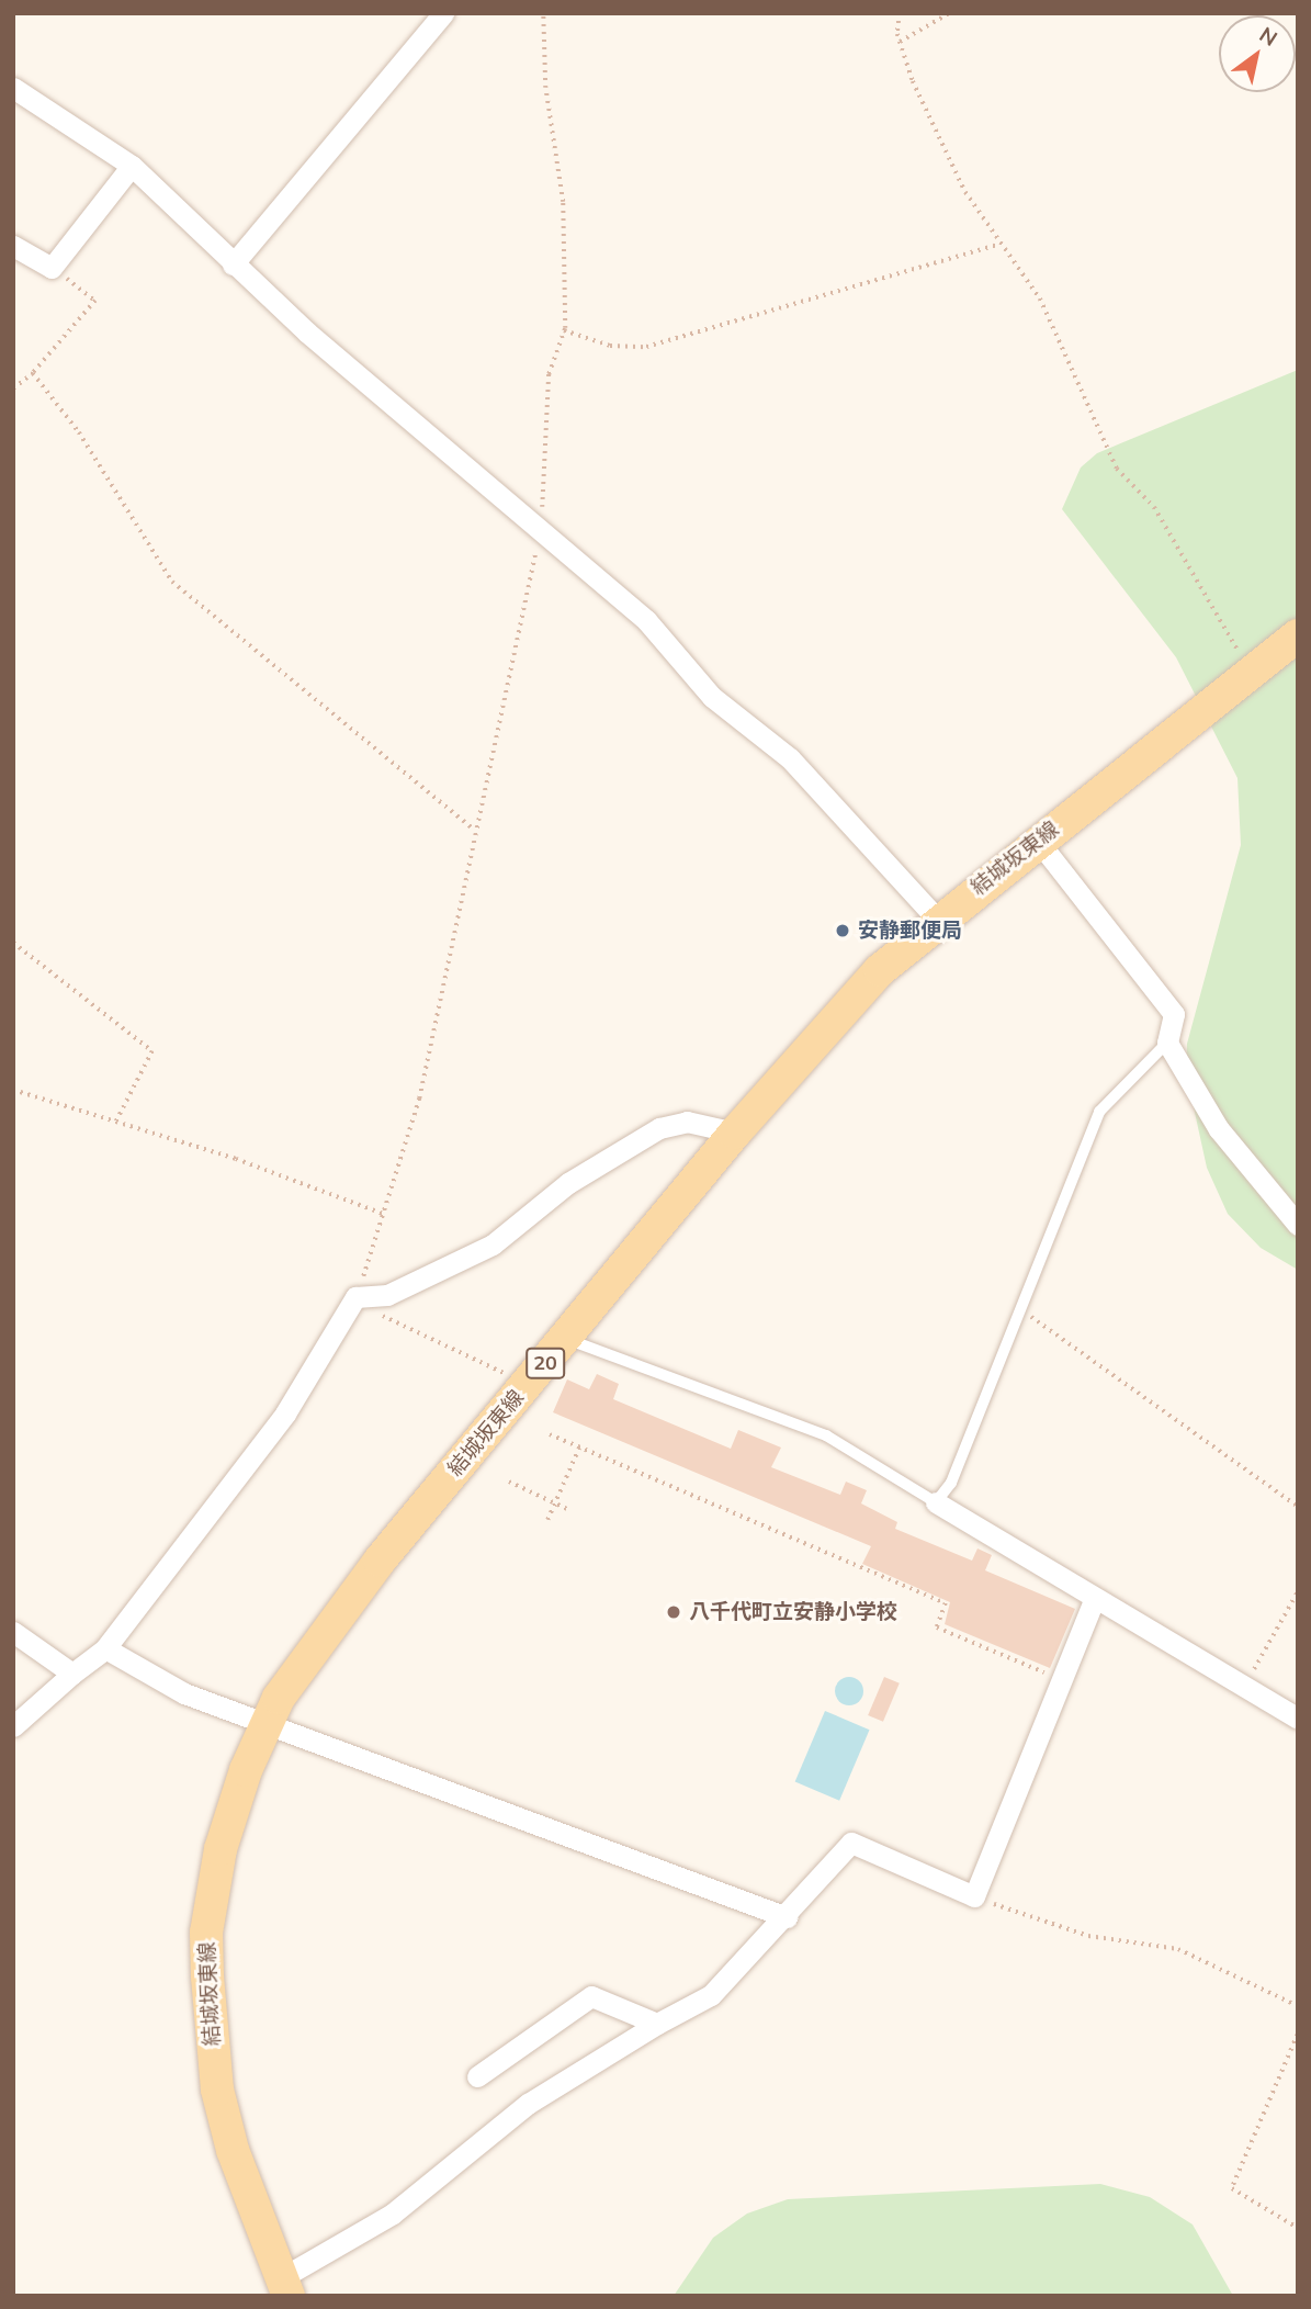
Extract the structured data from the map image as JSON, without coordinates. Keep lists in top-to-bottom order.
{
  "streets": {
    "main road": ["結城坂東線", "20"]
  },
  "places": ["安静郵便局", "八千代町立安静小学校"],
  "north": "top right"
}
